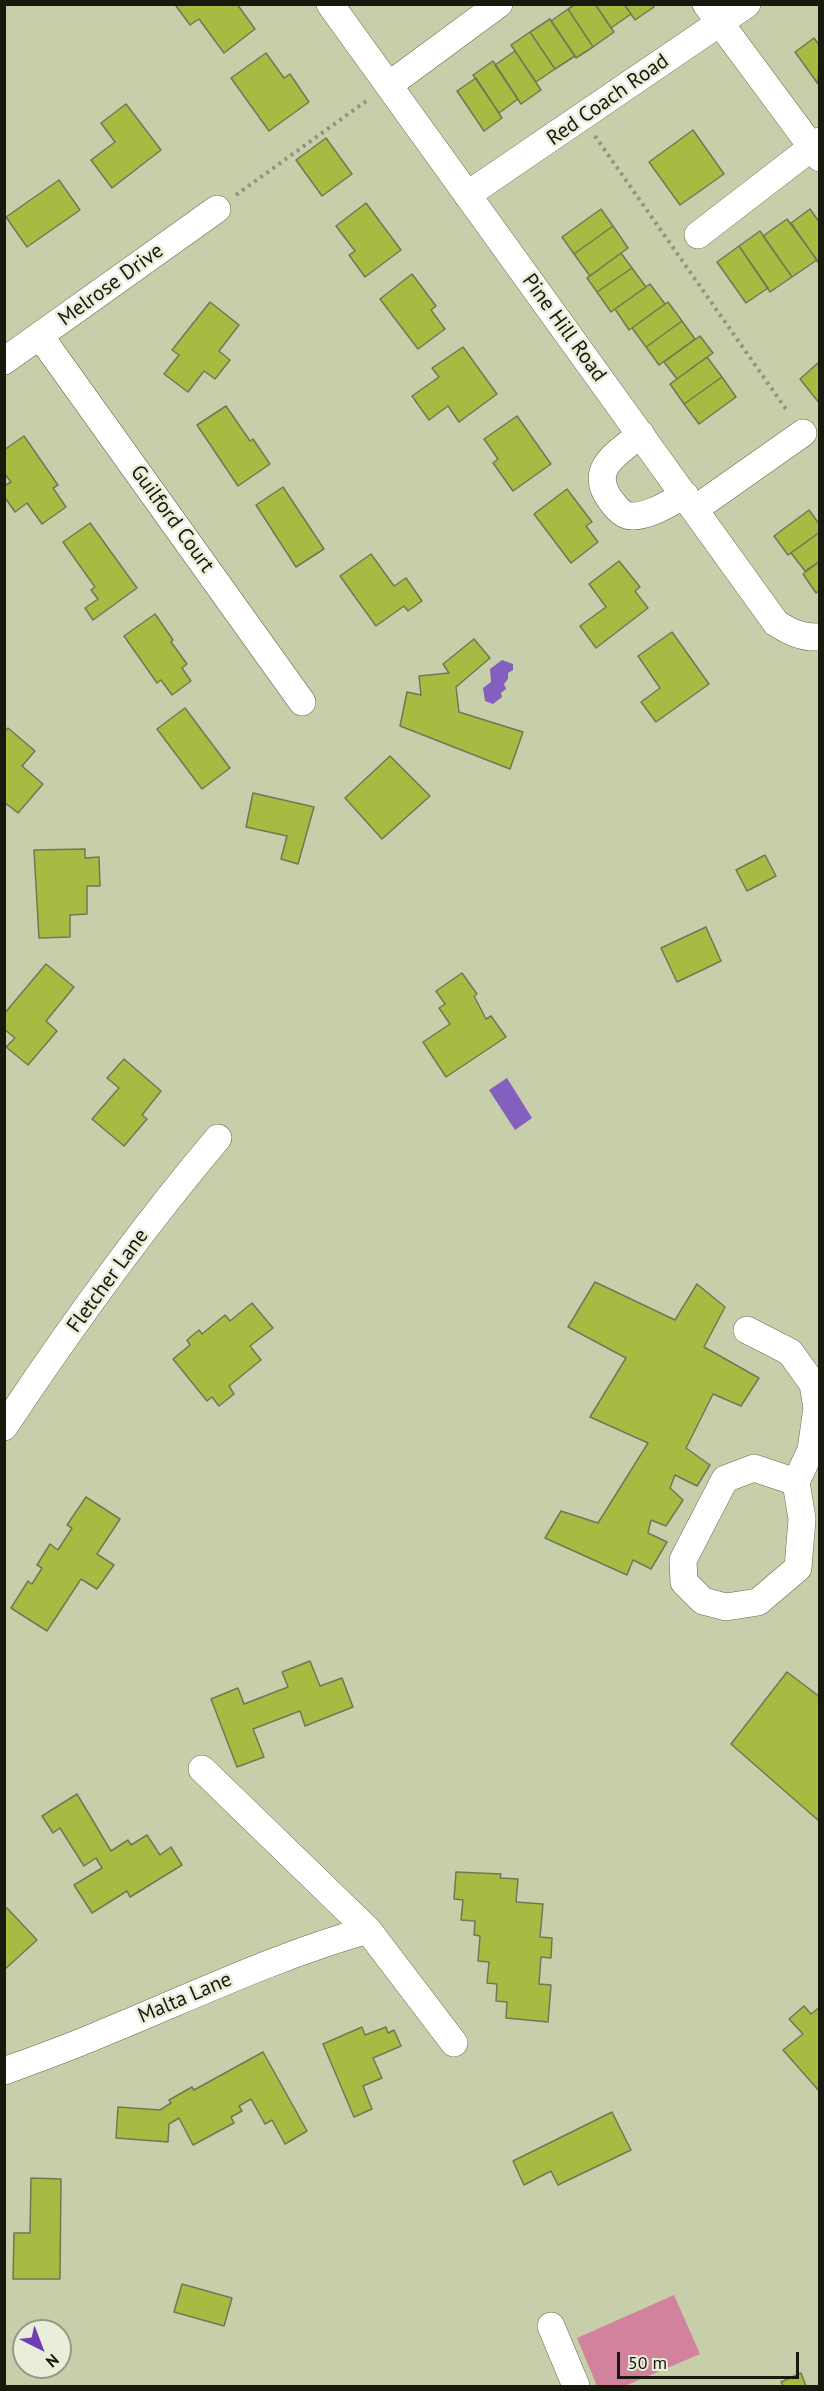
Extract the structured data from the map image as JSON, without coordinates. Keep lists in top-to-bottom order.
{
  "streets": {
    "street": [
      "Red Coach Road",
      "Melrose Drive",
      "Pine Hill Road",
      "Guilford Court",
      "Fletcher Lane",
      "Malta Lane"
    ]
  },
  "crossings": [
    ["Red Coach Road", "Pine Hill Road"],
    ["Melrose Drive", "Guilford Court"]
  ],
  "scale_bar": "50 m",
  "north": "bottom right"
}
